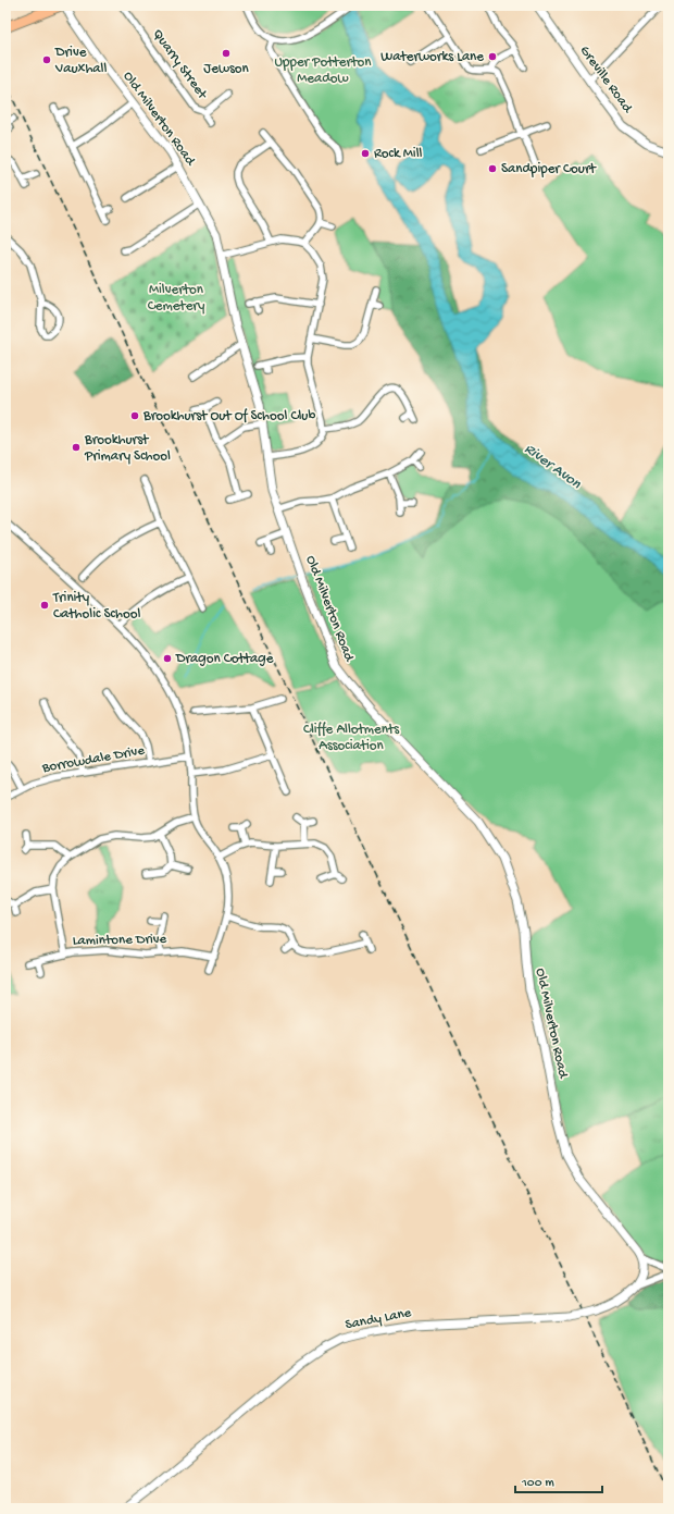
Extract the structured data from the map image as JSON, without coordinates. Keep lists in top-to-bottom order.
{
  "streets": {
    "street": [
      "Quarry Street",
      "Greville Road",
      "Old Milverton Road",
      "Borrowdale Drive",
      "Lamintone Drive",
      "Sandy Lane"
    ]
  },
  "water": ["River Avon"],
  "parks": ["Upper Potterton Meadow", "Milverton Cemetery", "Cliffe Allotments Association"],
  "places": [
    "Jewson",
    "Waterworks Lane",
    "Drive Vauxhall",
    "Rock Mill",
    "Sandpiper Court",
    "Brookhurst Out Of School Club",
    "Brookhurst Primary School",
    "Trinity Catholic School",
    "Dragon Cottage"
  ],
  "scale_bar": "100 m"
}
